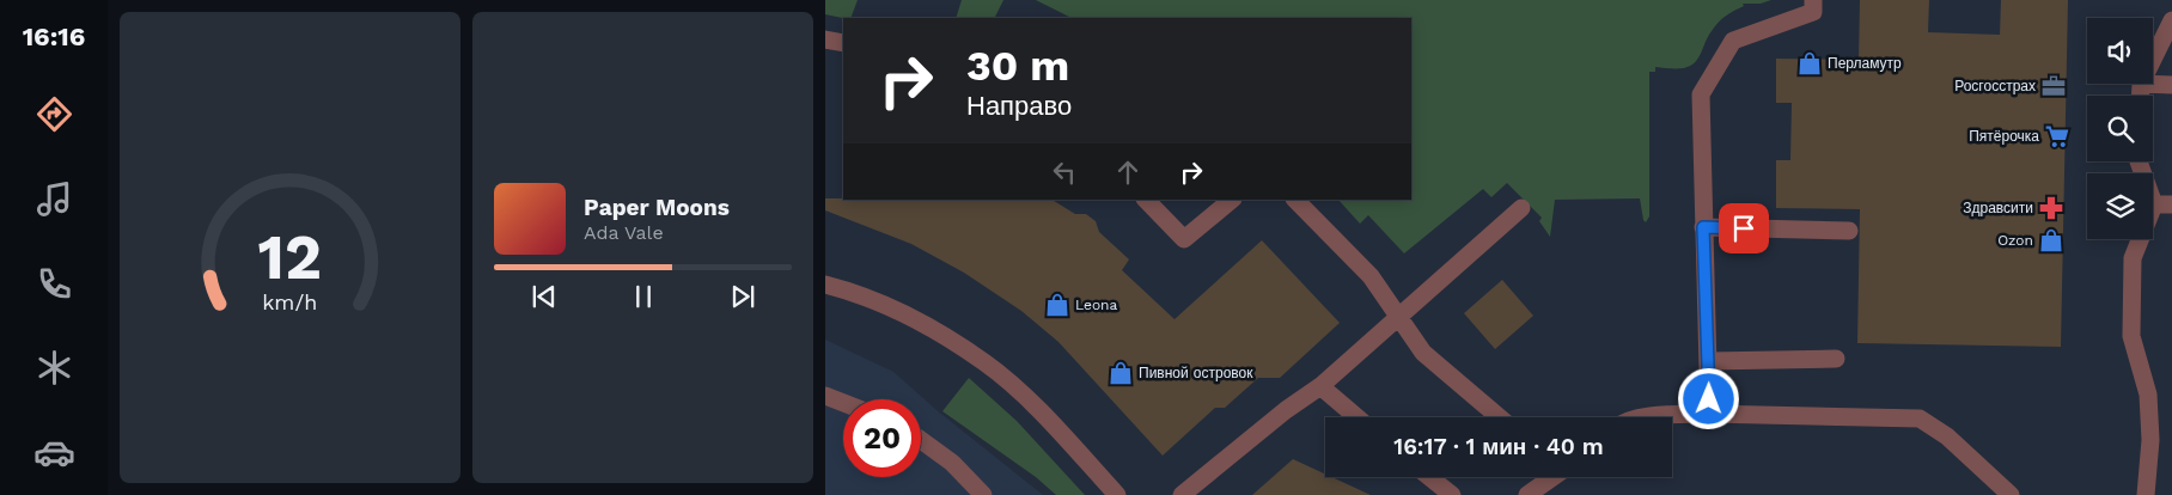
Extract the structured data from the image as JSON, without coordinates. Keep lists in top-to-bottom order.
{
  "places": {
    "shop": [
      "Перламутр",
      "Ozon",
      "Leona",
      "Пивной островок"
    ],
    "office": ["Росгосстрах"],
    "supermarket": ["Пятёрочка"],
    "pharmacy": ["Здравсити"]
  },
  "page": {
    "tabs": "16:16",
    "turn": ["30 m", "Направо"],
    "song": ["Paper Moons", "Ada Vale"],
    "limit": "20",
    "trip": "16:17 · 1 мин · 40 m",
    "gauge": ["12", "km/h"]
  }
}
